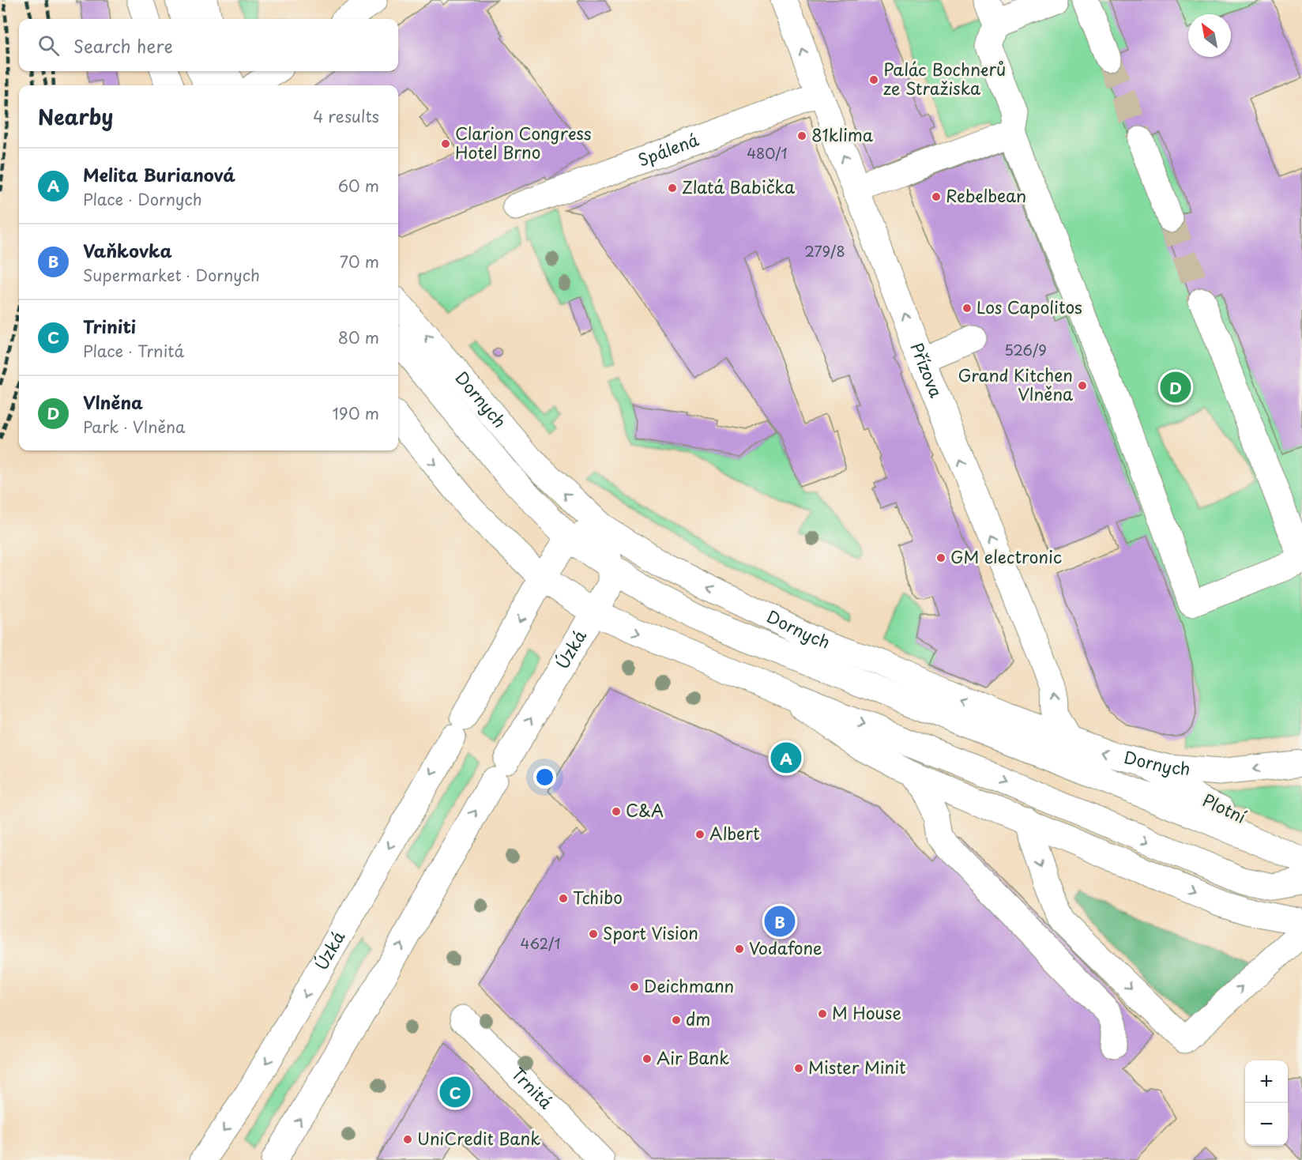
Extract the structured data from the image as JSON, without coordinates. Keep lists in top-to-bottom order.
{
  "streets": {
    "main road": [
      "Spálená",
      "Přízova",
      "Dornych",
      "Úzká",
      "Plotní",
      "Trnitá"
    ]
  },
  "crossings": [
    ["Spálená", "Přízova"],
    ["Přízova", "Dornych"],
    ["Dornych", "Plotní"]
  ],
  "one_way": ["Přízova"],
  "places": [
    "Palác Bochnerů ze Stražiska",
    "81klima",
    "Clarion Congress Hotel Brno",
    "Zlatá Babička",
    "Rebelbean",
    "Los Capolitos",
    "Grand Kitchen Vlněna",
    "GM electronic",
    "C&A",
    "Albert",
    "Tchibo",
    "Sport Vision",
    "Vodafone",
    "Deichmann",
    "M House",
    "dm",
    "Air Bank",
    "Mister Minit",
    "UniCredit Bank"
  ],
  "house_numbers": [
    "480/1",
    "279/8",
    "526/9",
    "462/1"
  ],
  "north": "top left",
  "page": {
    "search": "Search here",
    "heading": ["Nearby", "4 results"],
    "list": [
      {
        "mark": "A",
        "name": "Melita Burianová",
        "note": "Place · Dornych",
        "value": "60 m"
      },
      {
        "mark": "B",
        "name": "Vaňkovka",
        "note": "Supermarket · Dornych",
        "value": "70 m"
      },
      {
        "mark": "C",
        "name": "Triniti",
        "note": "Place · Trnitá",
        "value": "80 m"
      },
      {
        "mark": "D",
        "name": "Vlněna",
        "note": "Park · Vlněna",
        "value": "190 m"
      }
    ],
    "pins": [
      "D",
      "A",
      "B",
      "C"
    ],
    "map_buttons": ["+", "−"]
  }
}
